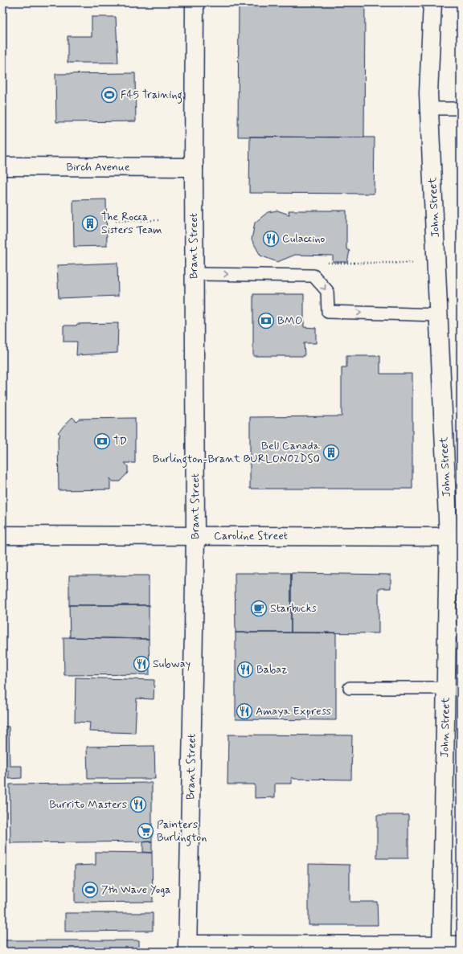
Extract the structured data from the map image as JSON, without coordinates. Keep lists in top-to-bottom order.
{
  "streets": {
    "street": [
      "Birch Avenue",
      "John Street",
      "Brant Street",
      "Caroline Street"
    ]
  },
  "crossings": [
    ["Birch Avenue", "Brant Street"],
    ["John Street", "Caroline Street"],
    ["Brant Street", "Caroline Street"]
  ],
  "places": {
    "sports": ["F45 Training", "7th Wave Yoga"],
    "building": ["The Rocca Sisters Team", "Bell Canada Burlington-Brant BURLON02DS0"],
    "restaurant": [
      "Culaccino",
      "Subway",
      "Babaz",
      "Amaya Express",
      "Burrito Masters"
    ],
    "bank": ["BMO", "TD"],
    "cafe": ["Starbucks"],
    "supermarket": ["Painters Burlington"]
  }
}
